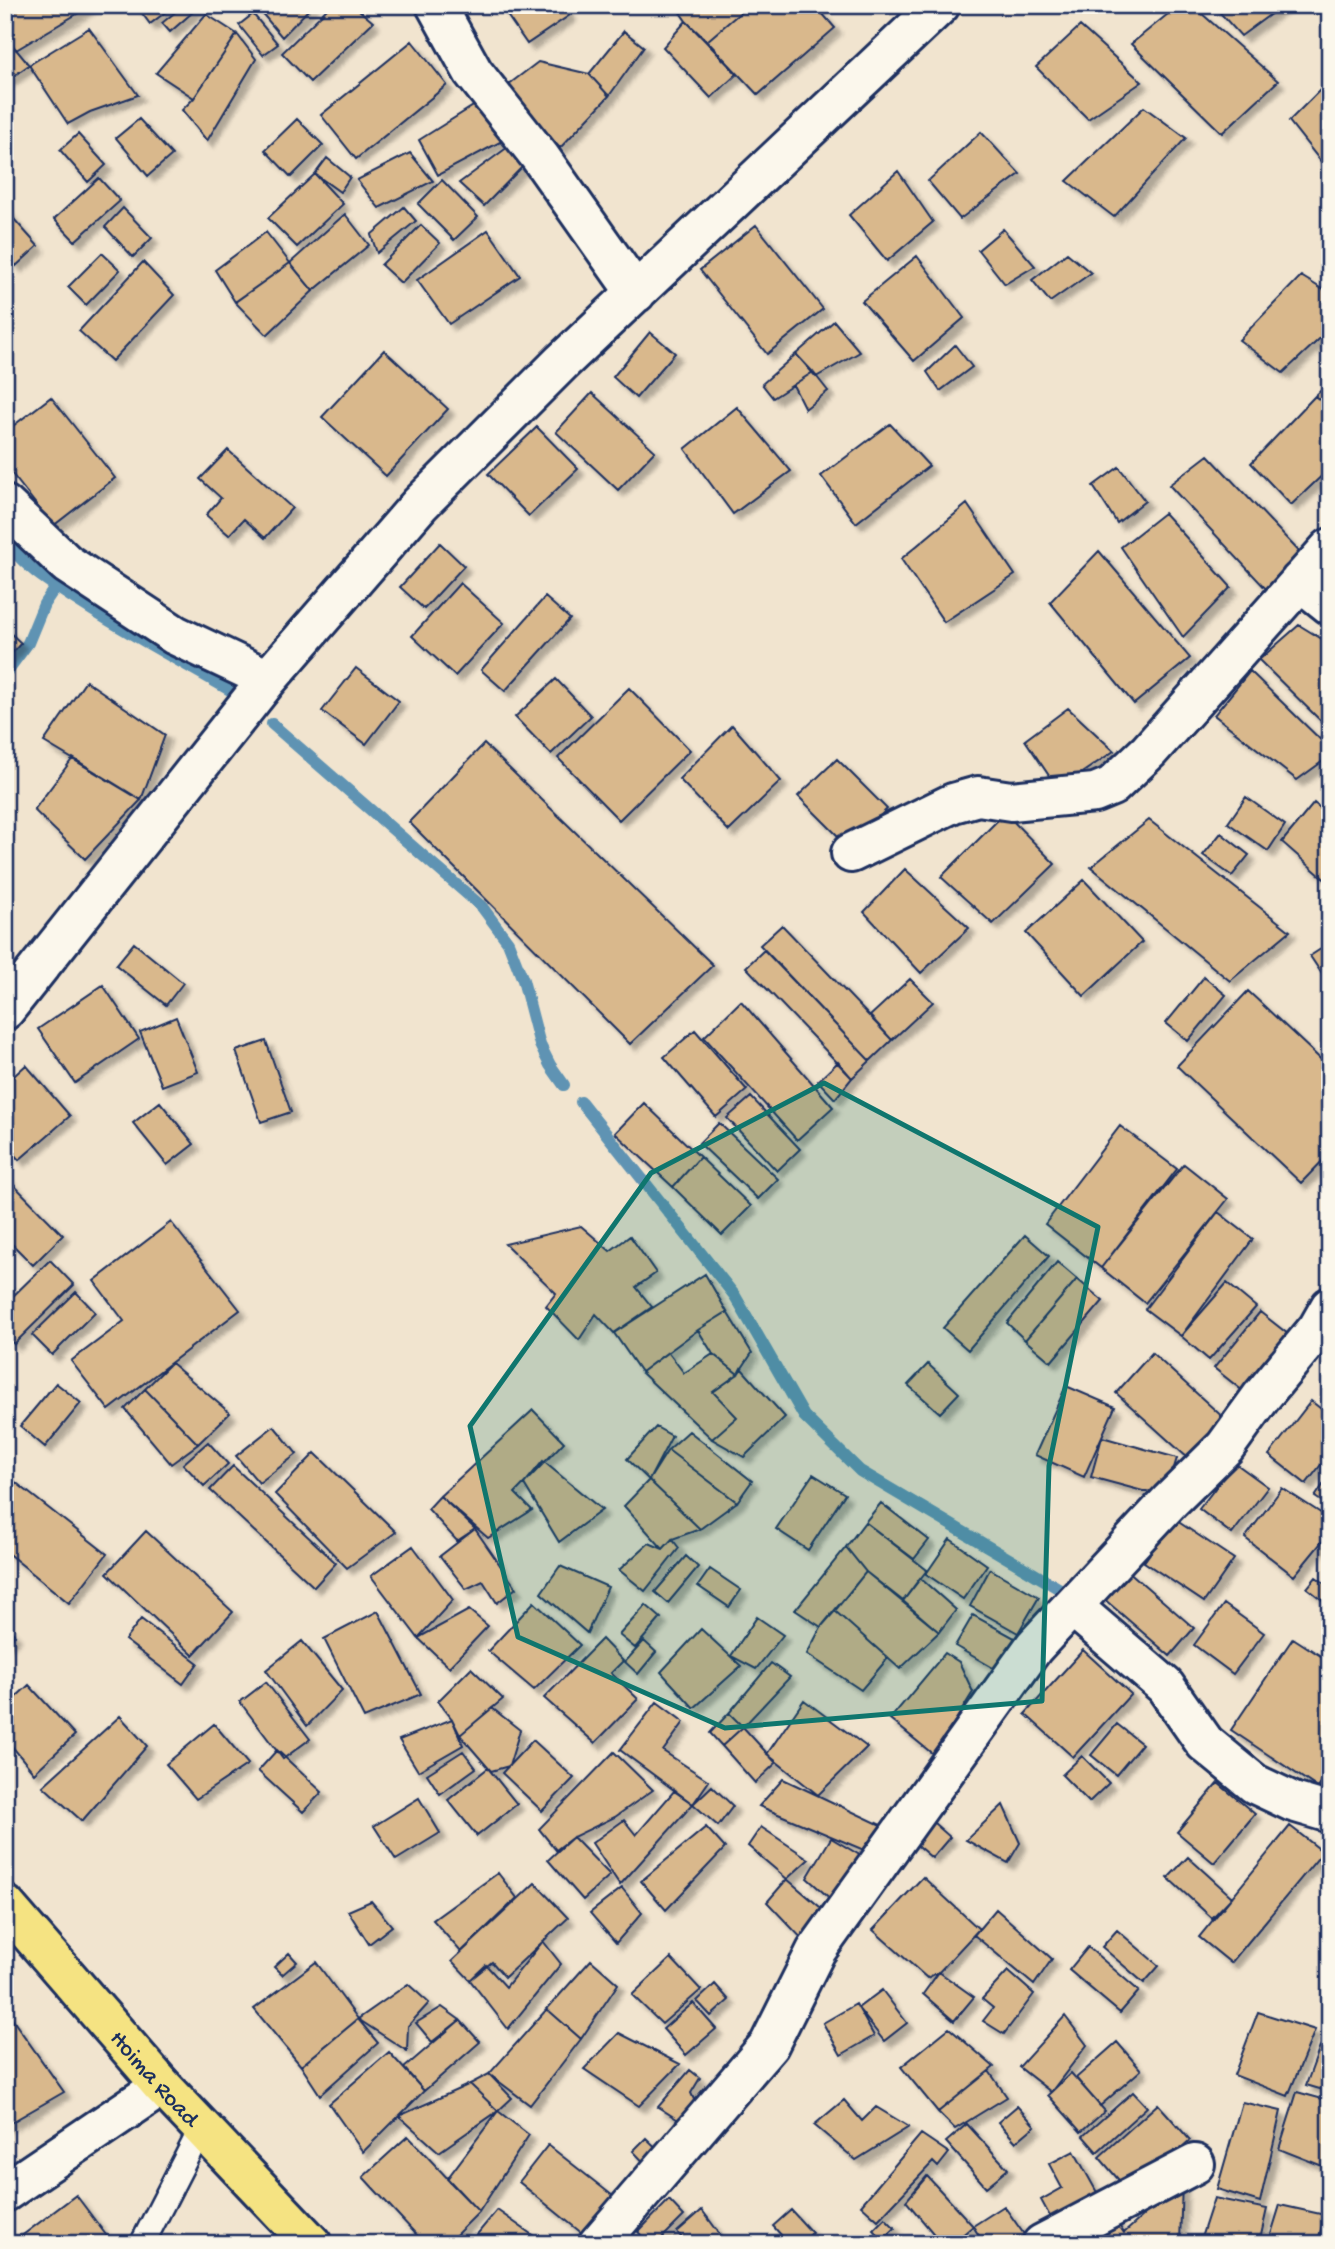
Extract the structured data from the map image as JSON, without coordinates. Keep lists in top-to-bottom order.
{
  "streets": {
    "main road": ["Hoima Road"]
  }
}
